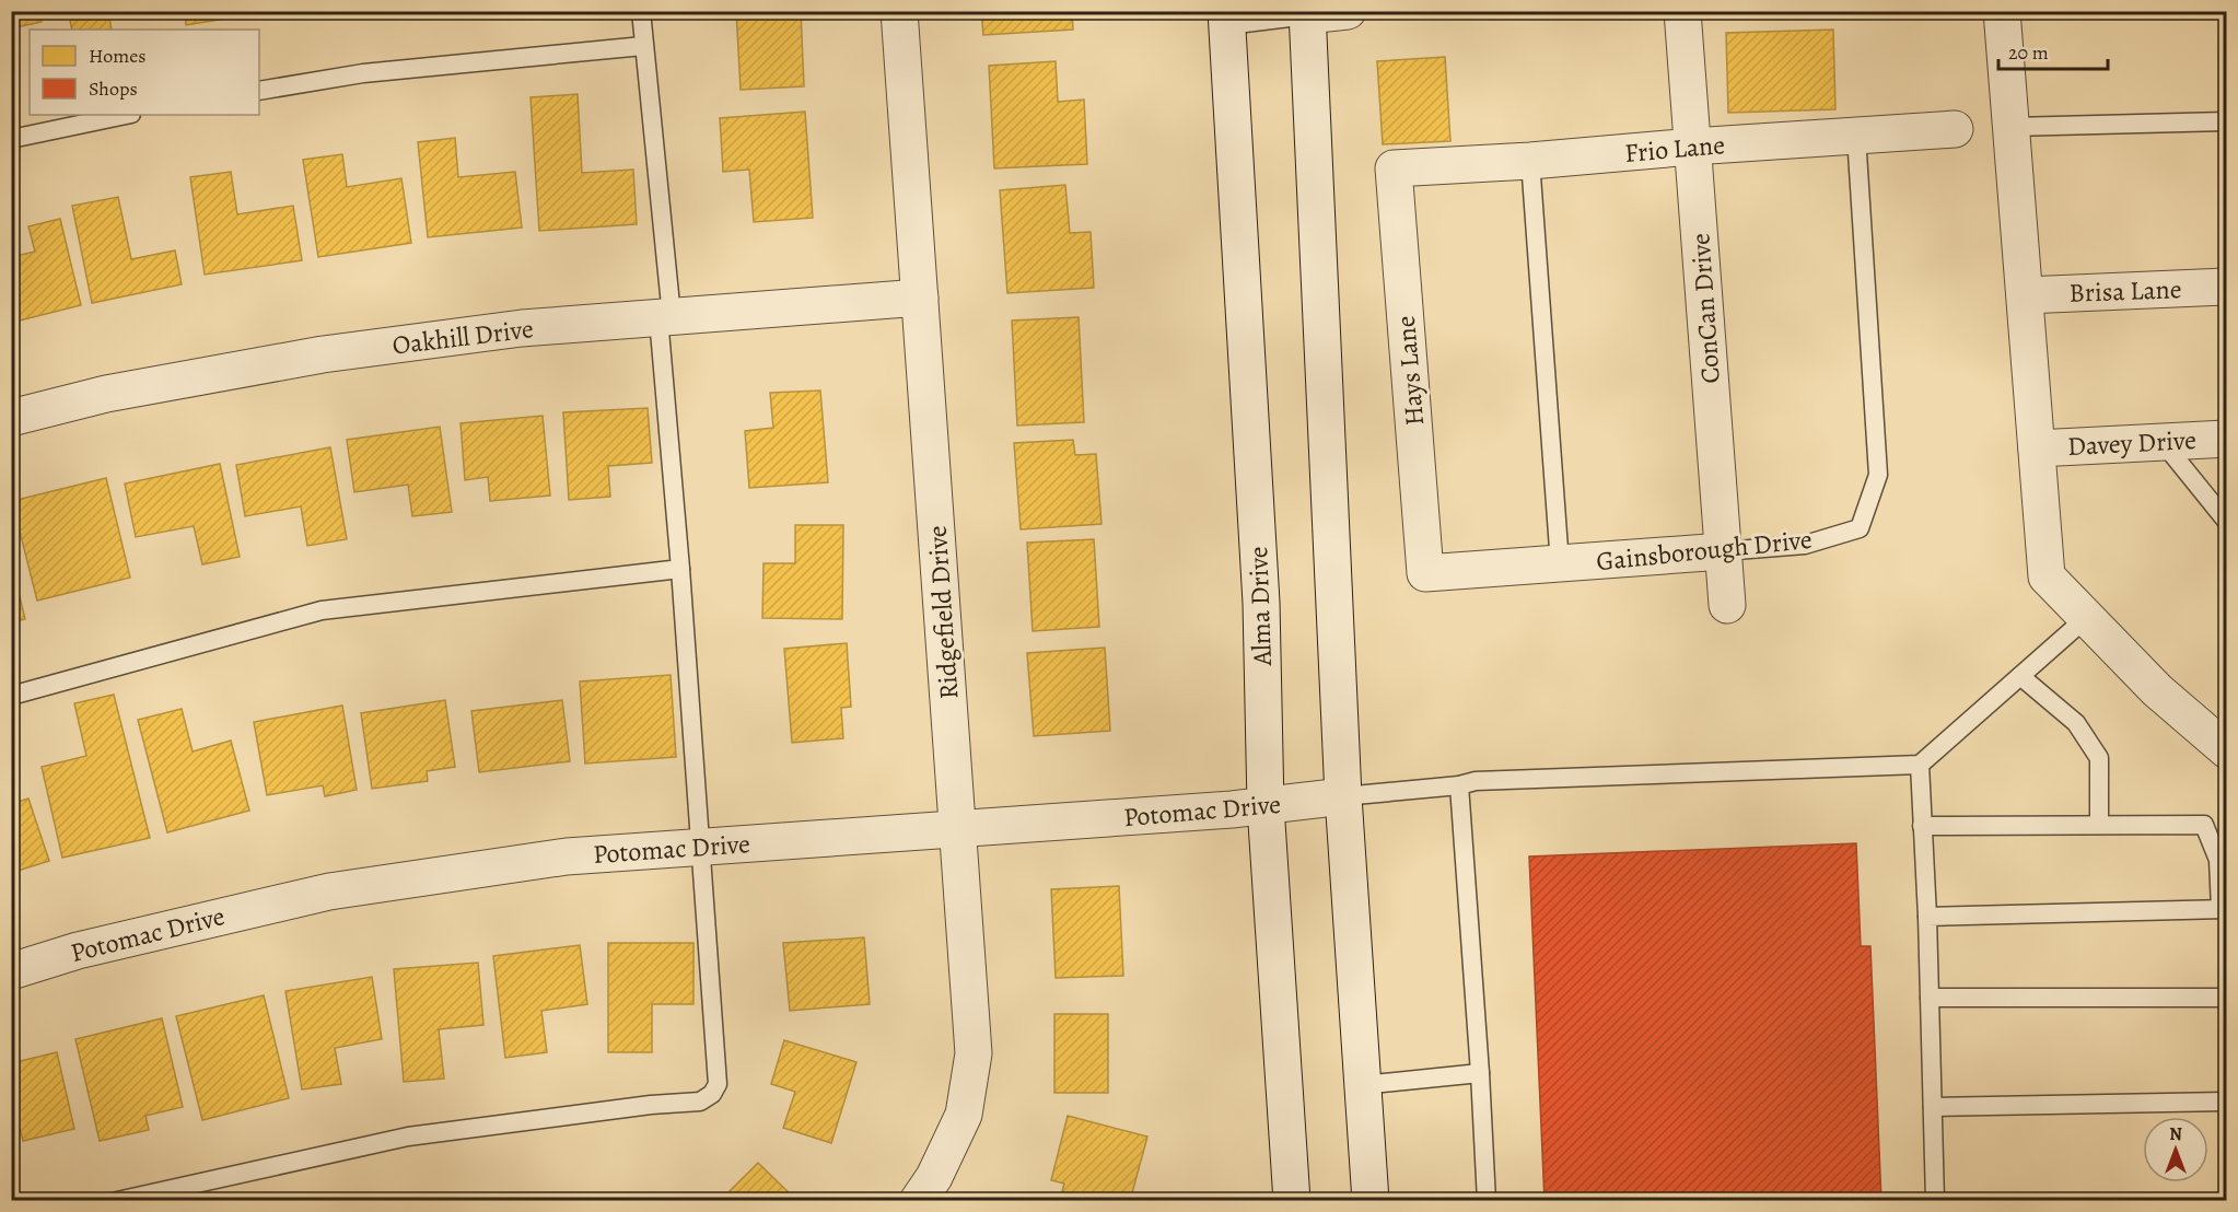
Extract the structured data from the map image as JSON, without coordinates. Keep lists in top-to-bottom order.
{
  "streets": {
    "street": [
      "Frio Lane",
      "Brisa Lane",
      "ConCan Drive",
      "Oakhill Drive",
      "Hays Lane",
      "Davey Drive",
      "Gainsborough Drive",
      "Alma Drive",
      "Ridgefield Drive",
      "Potomac Drive"
    ]
  },
  "crossings": [
    ["Frio Lane", "ConCan Drive"],
    ["Frio Lane", "Hays Lane"],
    ["Frio Lane", "Gainsborough Drive"],
    ["ConCan Drive", "Gainsborough Drive"],
    ["Oakhill Drive", "Ridgefield Drive"],
    ["Hays Lane", "Gainsborough Drive"],
    ["Alma Drive", "Potomac Drive"],
    ["Ridgefield Drive", "Potomac Drive"]
  ],
  "legend": ["Homes", "Shops"],
  "scale_bar": "20 m",
  "north": "top"
}
